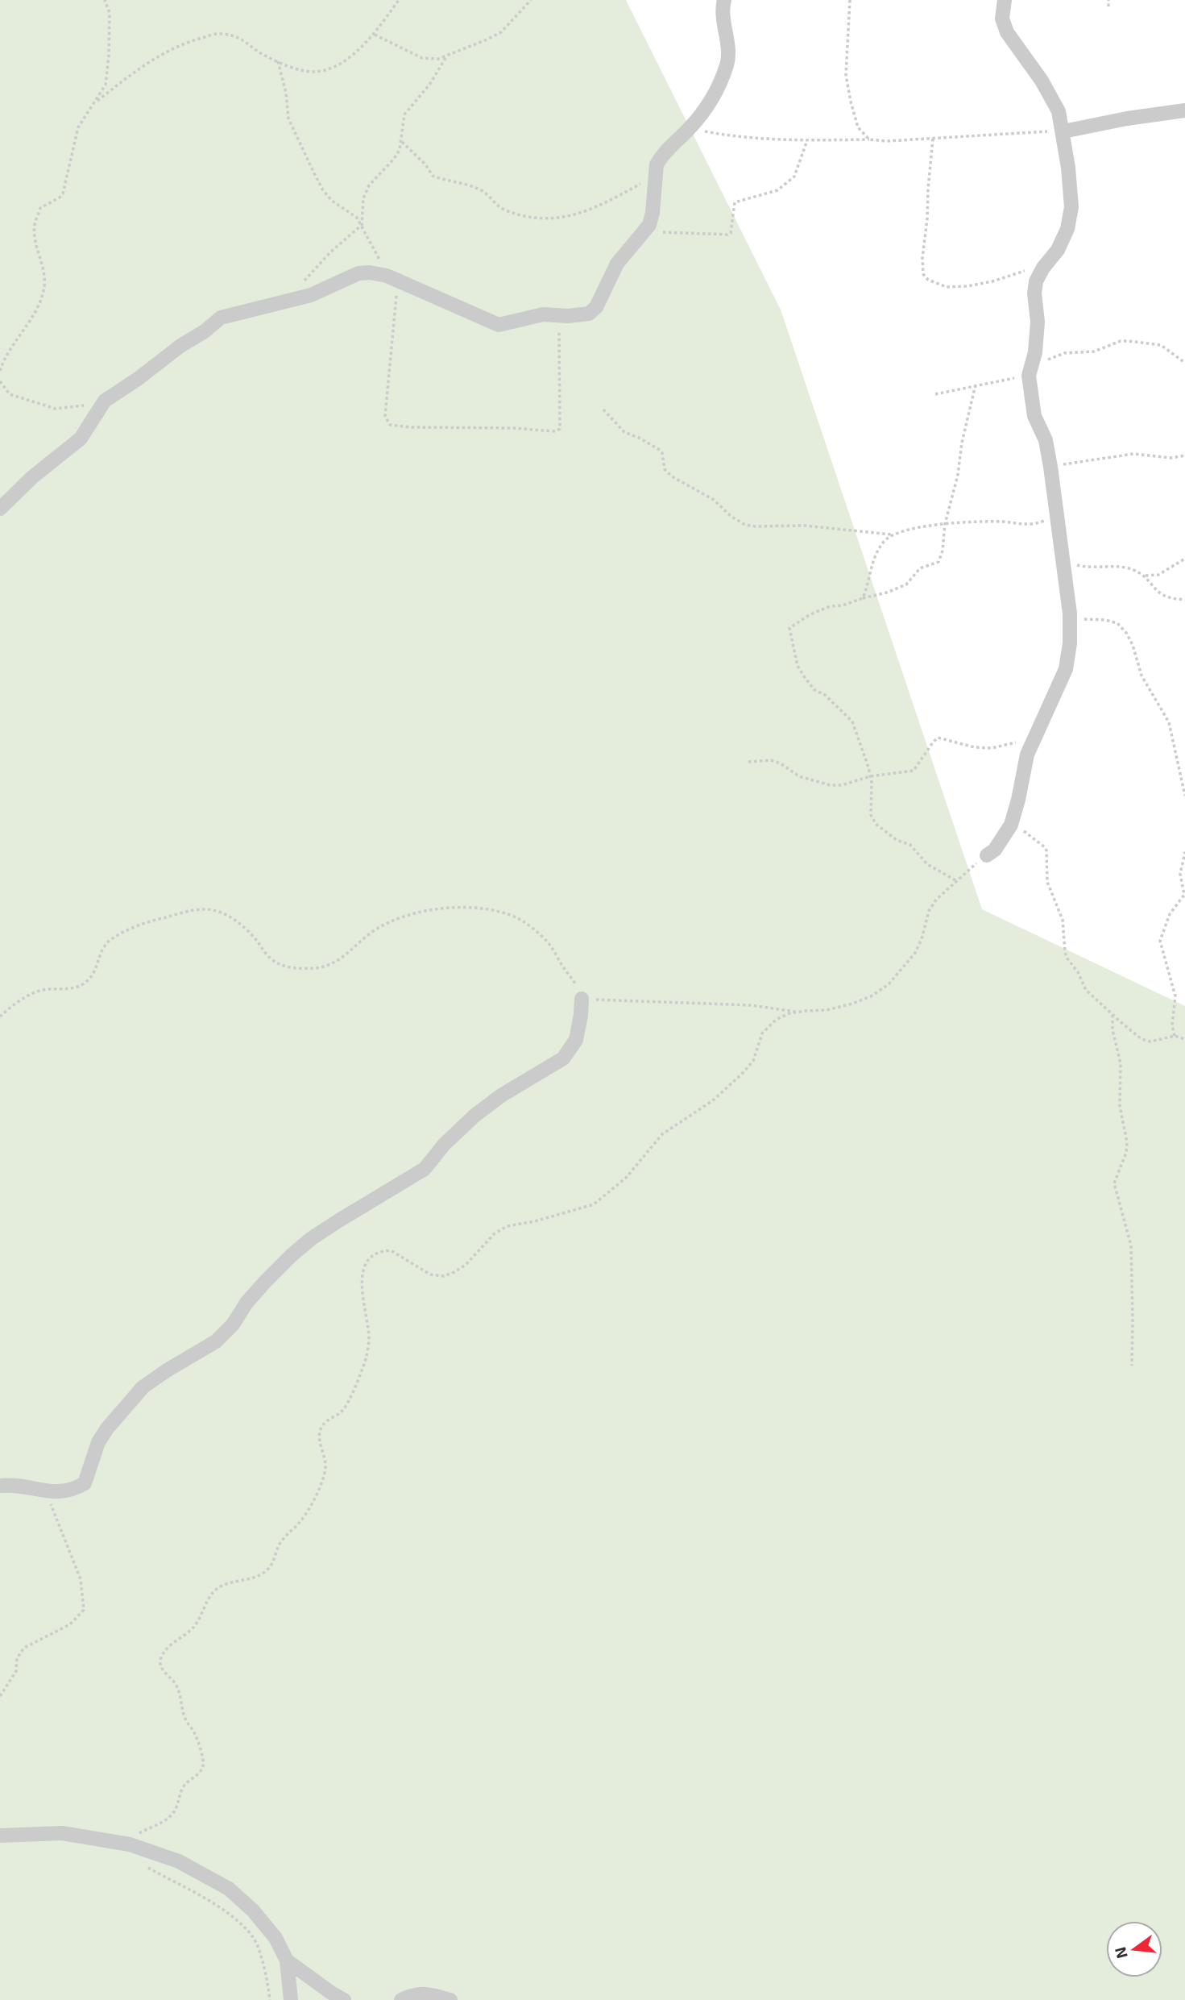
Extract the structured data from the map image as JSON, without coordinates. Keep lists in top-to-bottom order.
{
  "north": "left"
}
